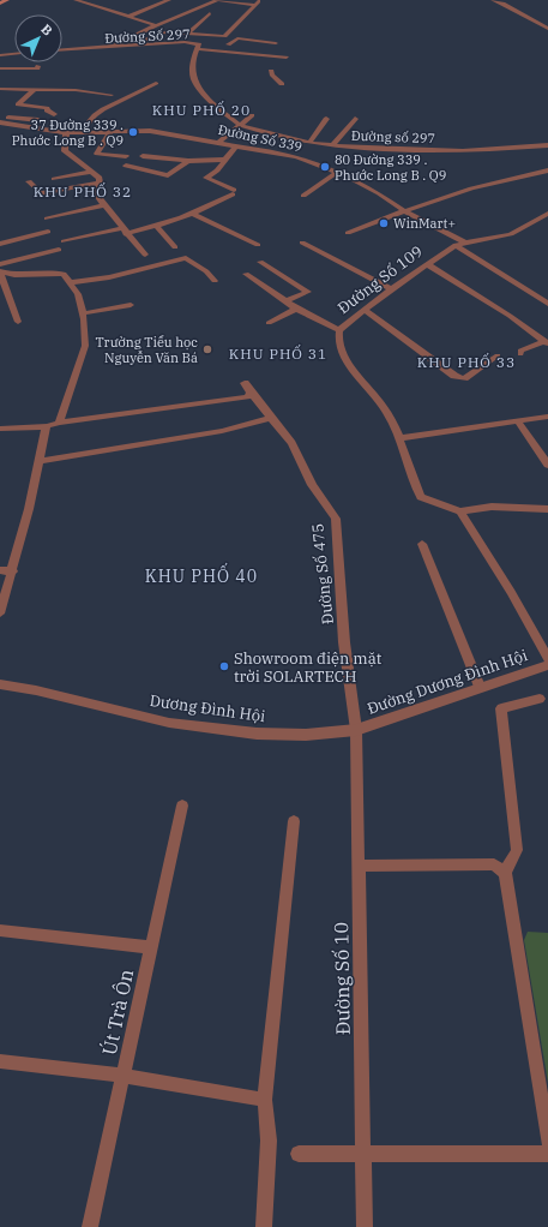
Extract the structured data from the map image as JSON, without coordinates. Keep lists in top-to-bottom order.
{
  "streets": {
    "street": [
      "Đường Số 297",
      "Đường số 297",
      "Đường Số 339",
      "Đường Số 109",
      "Đường Số 475",
      "Đường Dương Đình Hội",
      "Dương Đình Hội",
      "Đường Số 10",
      "Út Trà Ôn"
    ]
  },
  "crossings": [
    ["Đường Số 297", "Đường số 297"],
    ["Đường Số 339", "Đường Số 109"],
    ["Đường Số 475", "Đường Dương Đình Hội"],
    ["Đường Số 475", "Dương Đình Hội"],
    ["Đường Số 475", "Đường Số 10"],
    ["Đường Dương Đình Hội", "Dương Đình Hội"],
    ["Đường Dương Đình Hội", "Đường Số 10"],
    ["Dương Đình Hội", "Đường Số 10"]
  ],
  "districts": [
    "KHU PHỐ 20",
    "KHU PHỐ 32",
    "KHU PHỐ 31",
    "KHU PHỐ 33",
    "KHU PHỐ 40"
  ],
  "places": [
    "37 Đường 339 . Phước Long B . Q9",
    "80 Đường 339 . Phước Long B . Q9",
    "WinMart+",
    "Trường Tiểu học Nguyễn Văn Bá",
    "Showroom điện mặt trời SOLARTECH"
  ],
  "north": "top right"
}
